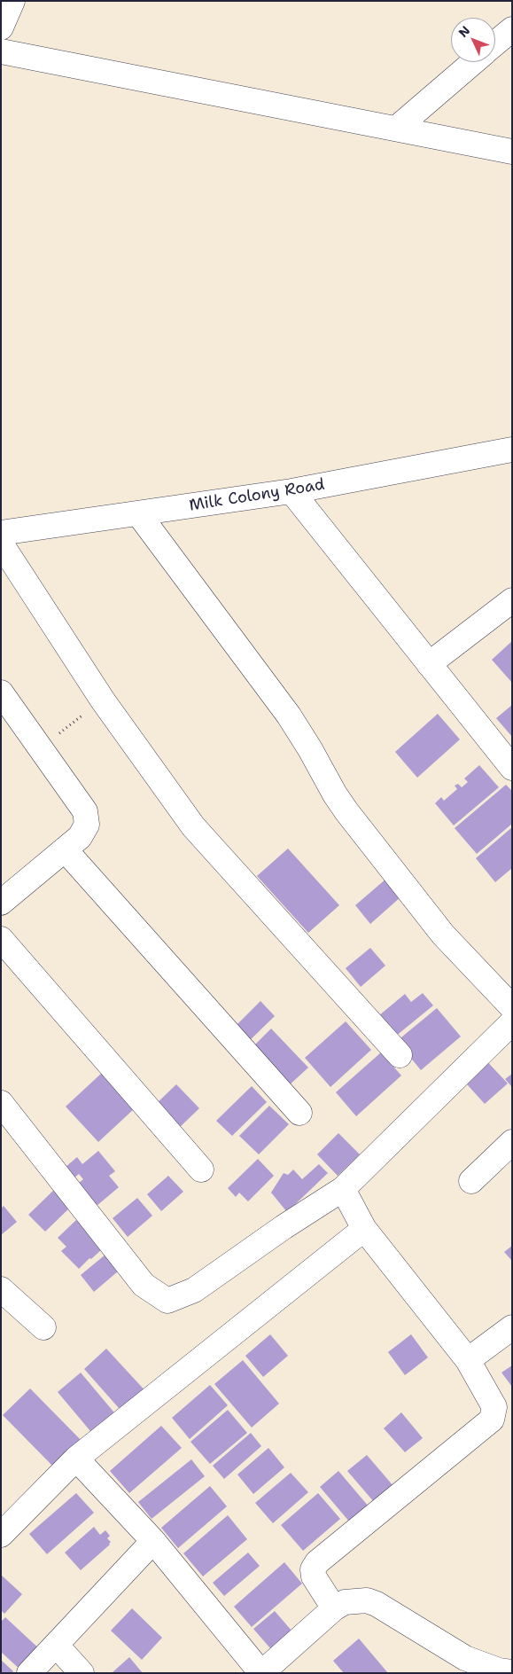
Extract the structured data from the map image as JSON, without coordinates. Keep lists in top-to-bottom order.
{
  "streets": {
    "street": ["Milk Colony Road"]
  },
  "north": "top left"
}
